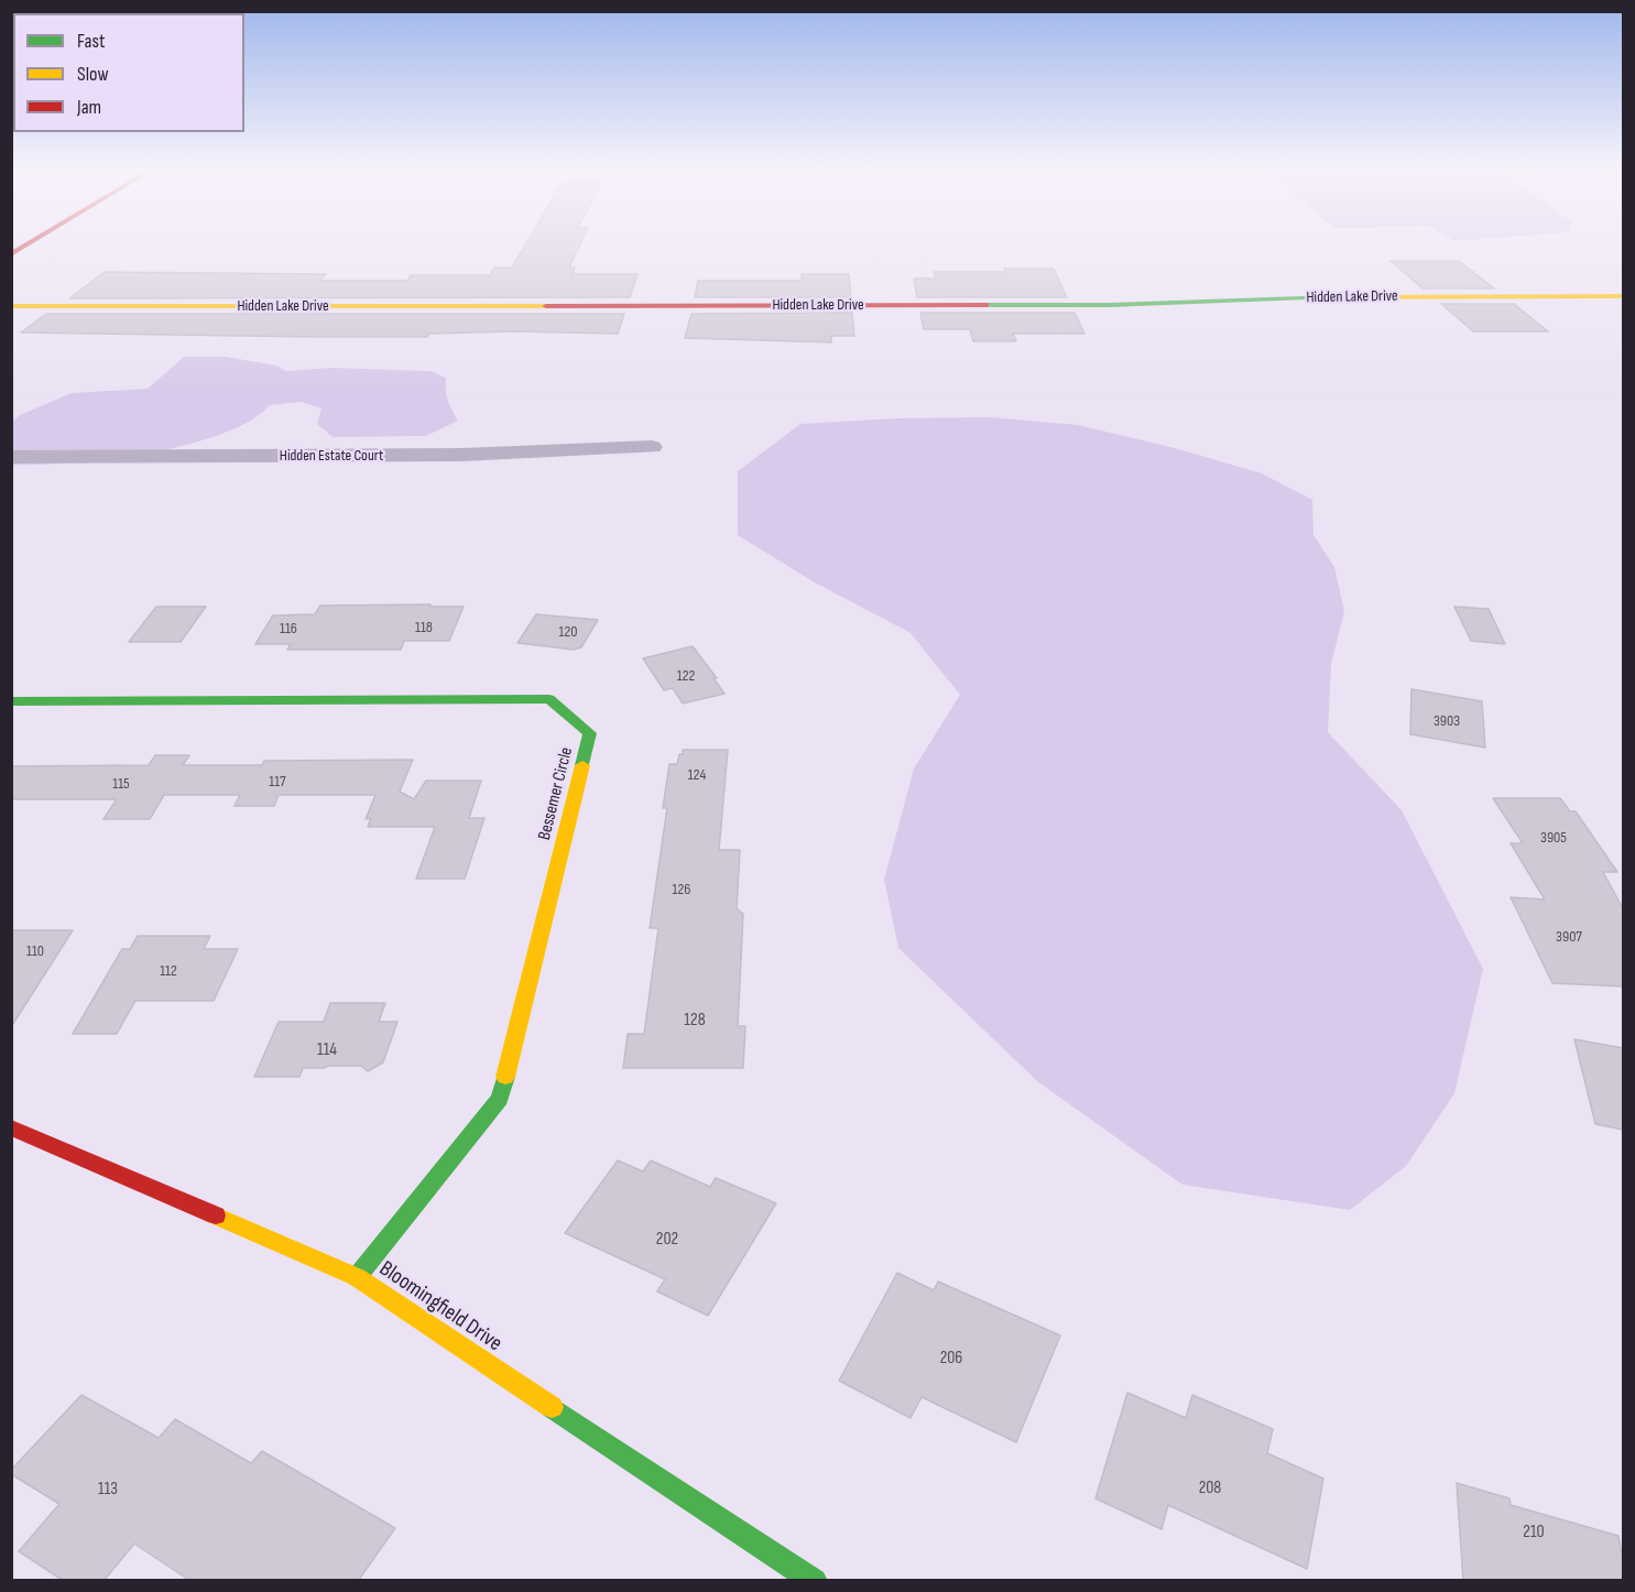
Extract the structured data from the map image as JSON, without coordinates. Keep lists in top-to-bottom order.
{
  "streets": {
    "street": [
      "Hidden Lake Drive",
      "Hidden Estate Court",
      "Bessemer Circle",
      "Bloomingfield Drive"
    ]
  },
  "crossings": [
    ["Bessemer Circle", "Bloomingfield Drive"]
  ],
  "house_numbers": [
    "118",
    "116",
    "120",
    "122",
    "3903",
    "124",
    "117",
    "115",
    "3905",
    "126",
    "3907",
    "110",
    "112",
    "128",
    "114",
    "202",
    "206",
    "208",
    "113",
    "210"
  ],
  "legend": ["Fast", "Slow", "Jam"]
}
